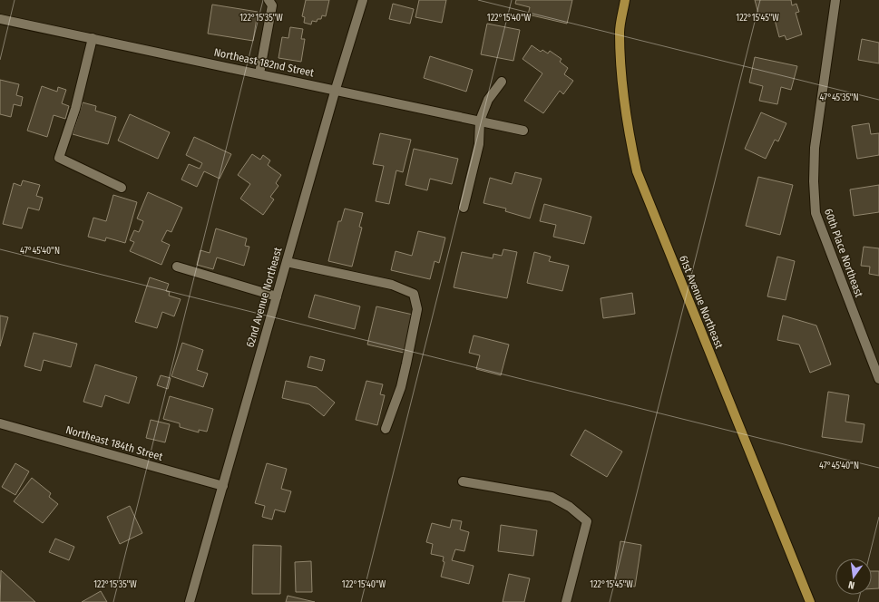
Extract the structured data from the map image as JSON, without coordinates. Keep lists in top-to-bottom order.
{
  "streets": {
    "main road": ["61st Avenue Northeast"],
    "street": [
      "Northeast 182nd Street",
      "60th Place Northeast",
      "62nd Avenue Northeast",
      "Northeast 184th Street"
    ]
  },
  "crossings": [
    ["Northeast 182nd Street", "62nd Avenue Northeast"],
    ["62nd Avenue Northeast", "Northeast 184th Street"]
  ],
  "north": "bottom",
  "coordinates": [
    "122°15'35\"W",
    "122°15'40\"W",
    "122°15'45\"W",
    "47°45'35\"N",
    "47°45'40\"N"
  ]
}
